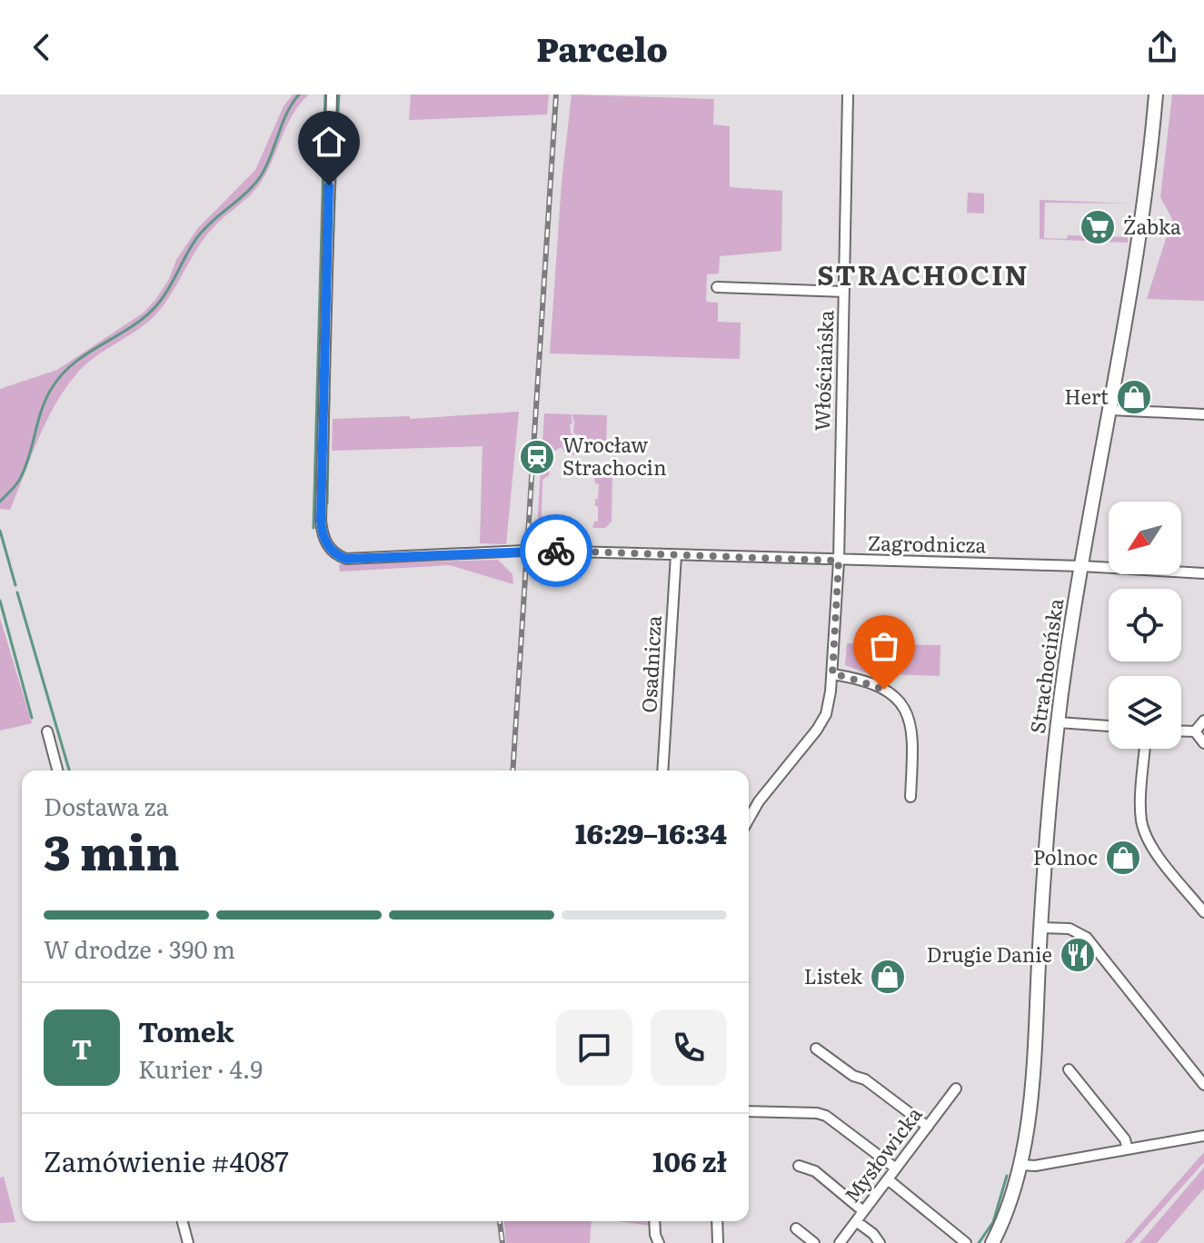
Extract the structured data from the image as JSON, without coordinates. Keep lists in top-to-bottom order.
{
  "streets": {
    "main road": ["Strachocińska"],
    "street": [
      "Włościańska",
      "Zagrodnicza",
      "Osadnicza",
      "Mysłowicka"
    ]
  },
  "crossings": [
    ["Włościańska", "Zagrodnicza"],
    ["Zagrodnicza", "Osadnicza"],
    ["Zagrodnicza", "Strachocińska"]
  ],
  "districts": ["STRACHOCIN"],
  "places": {
    "supermarket": ["Żabka"],
    "shop": ["Hert", "Polnoc", "Listek"],
    "station": ["Wrocław Strachocin"],
    "restaurant": ["Drugie Danie"]
  },
  "north": "bottom left",
  "page": {
    "header": "Parcelo",
    "heading": ["3 min", "Dostawa za", "16:29–16:34"],
    "panel": [
      "Tomek",
      "Kurier · 4.9",
      "Zamówienie #4087",
      "106 zł"
    ],
    "bar": "W drodze · 390 m",
    "round": "T"
  }
}
